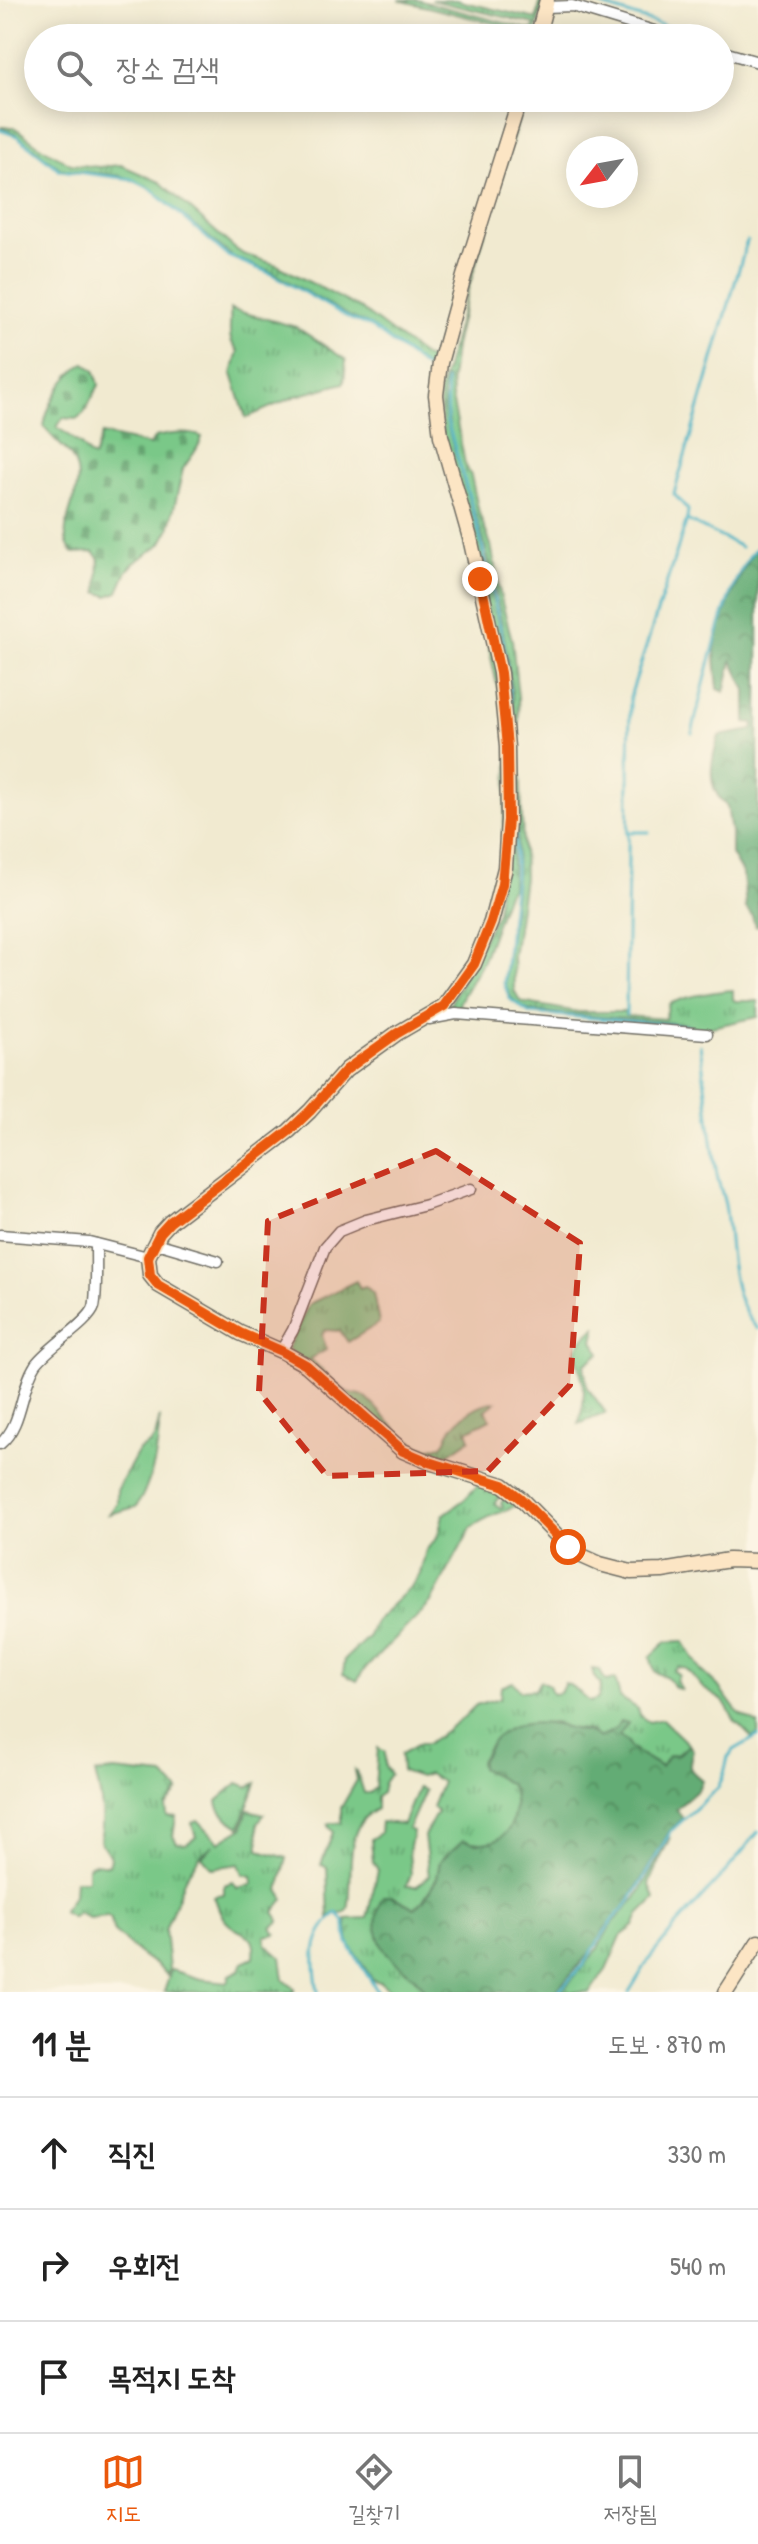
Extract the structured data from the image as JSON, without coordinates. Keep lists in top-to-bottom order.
{
  "north": "bottom left",
  "page": {
    "search": "장소 검색",
    "heading": ["11 분", "도보 · 870 m"],
    "list": [
      ["직진", "330 m"],
      ["우회전", "540 m"],
      "목적지 도착"
    ],
    "nav": ["지도", "길찾기", "저장됨"]
  }
}
